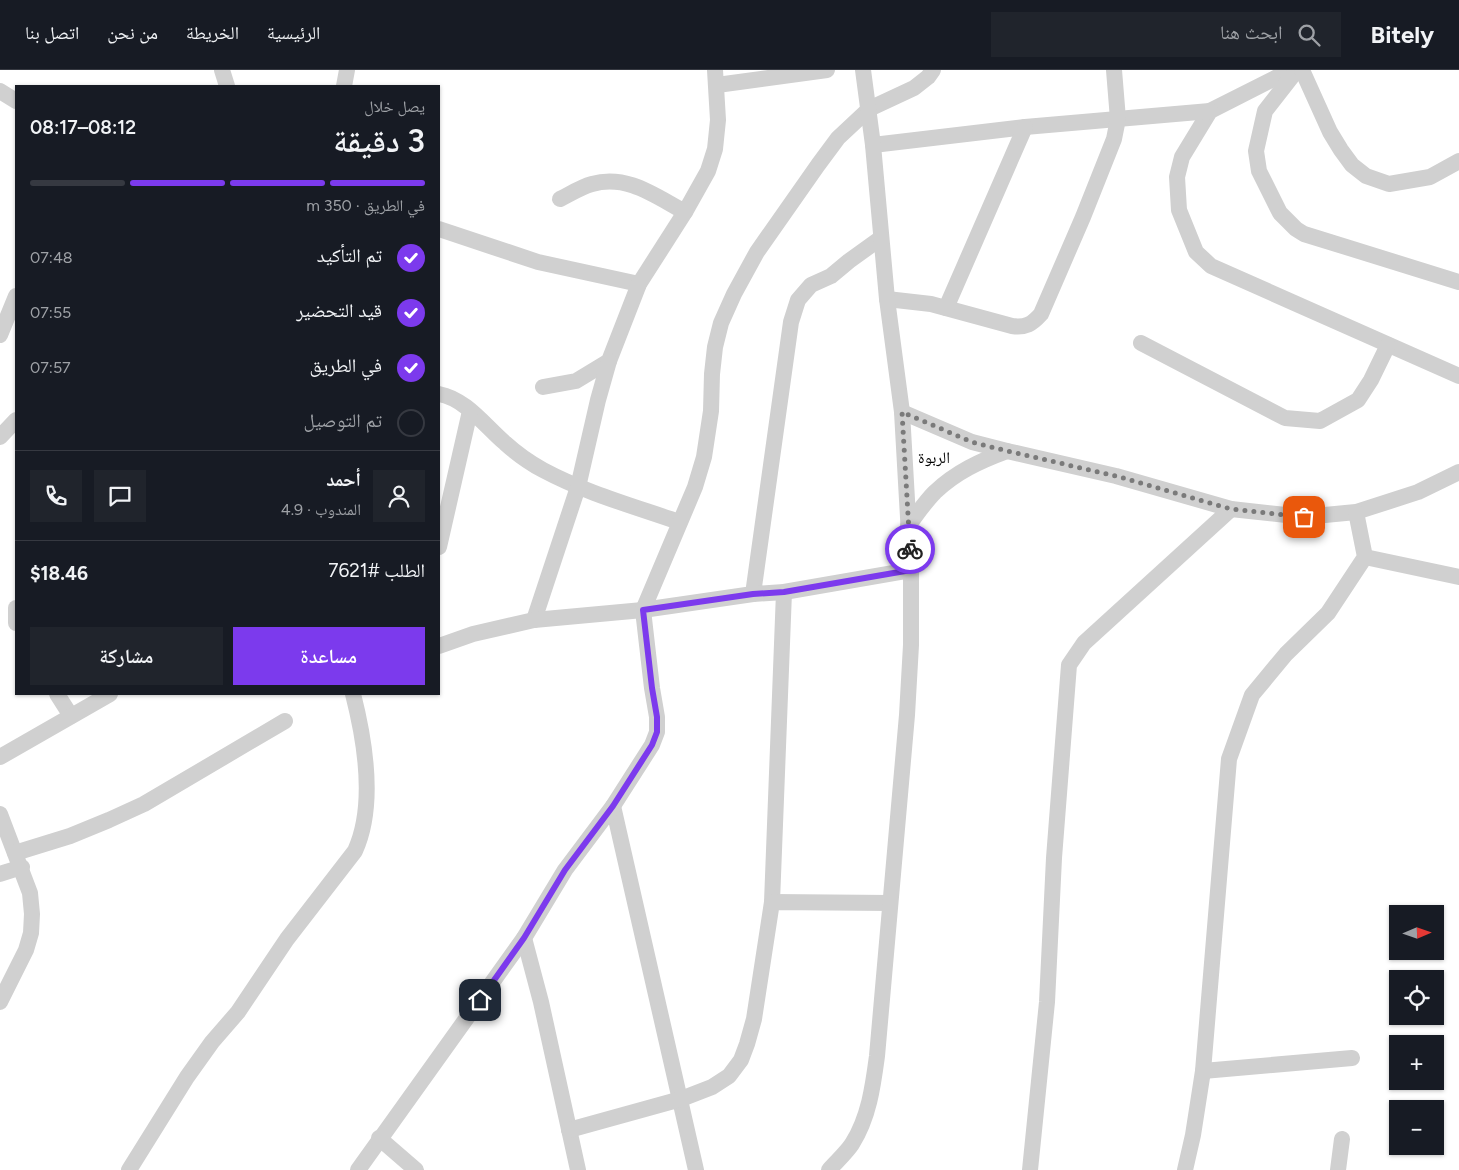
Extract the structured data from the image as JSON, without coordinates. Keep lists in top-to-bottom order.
{
  "districts": ["الربوة"],
  "north": "right",
  "page": {
    "header": "Bitely",
    "search": "ابحث هنا",
    "nav": [
      "الرئيسية",
      "الخريطة",
      "من نحن",
      "اتصل بنا"
    ],
    "heading": ["3 دقيقة", "يصل خلال", "08:12–08:17"],
    "panel": [
      "أحمد",
      "المندوب · 4.9",
      "الطلب #7621",
      "$18.46"
    ],
    "bar": "في الطريق · 350 m",
    "list": [
      ["تم التأكيد", "07:48"],
      ["قيد التحضير", "07:55"],
      ["في الطريق", "07:57"],
      "تم التوصيل"
    ],
    "buttons": ["مساعدة", "مشاركة"],
    "map_buttons": ["+", "−"]
  }
}
